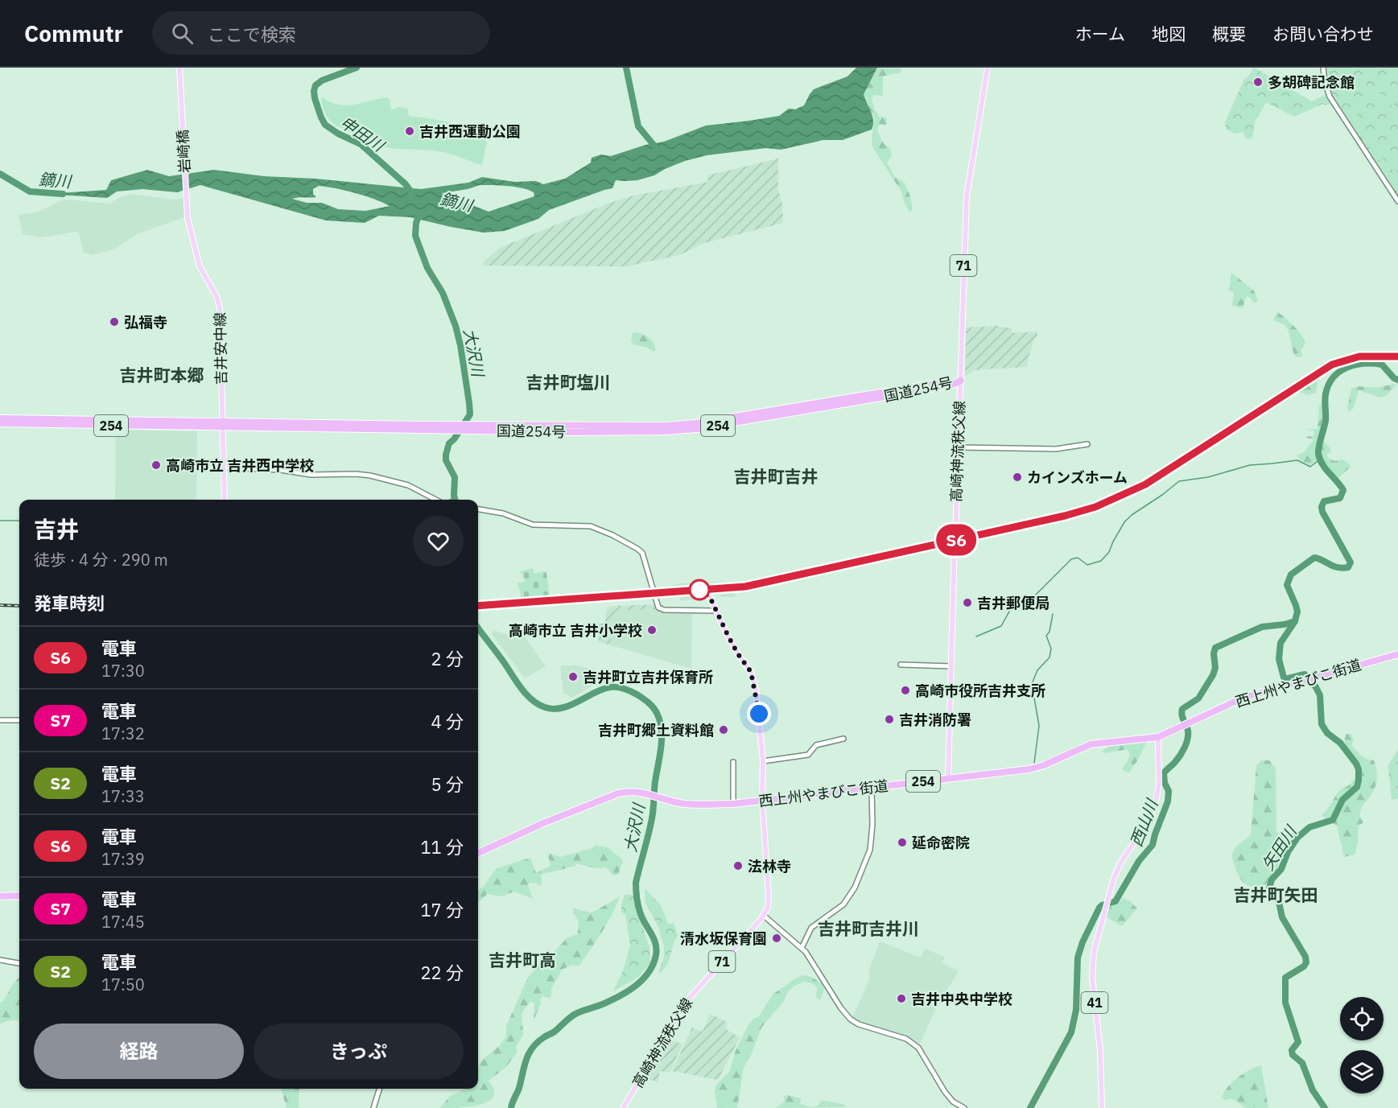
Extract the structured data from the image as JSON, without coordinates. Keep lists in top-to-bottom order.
{
  "streets": {
    "highway": ["国道254号", "254", "西上州やまびこ街道"],
    "main road": [
      "岩崎橋",
      "71",
      "吉井安中線",
      "高崎神流秩父線",
      "41"
    ]
  },
  "crossings": [
    ["岩崎橋", "吉井安中線"],
    ["吉井安中線", "国道254号"],
    ["吉井安中線", "254"],
    ["国道254号", "254"],
    ["国道254号", "高崎神流秩父線"],
    ["高崎神流秩父線", "西上州やまびこ街道"],
    ["西上州やまびこ街道", "41"]
  ],
  "districts": [
    "吉井町本郷",
    "吉井町塩川",
    "吉井町吉井",
    "吉井町矢田",
    "吉井町吉井川",
    "吉井町高"
  ],
  "water": [
    "申田川",
    "鏑川",
    "大沢川",
    "西山川",
    "矢田川"
  ],
  "places": [
    "多胡碑記念館",
    "吉井西運動公園",
    "弘福寺",
    "高崎市立 吉井西中学校",
    "カインズホーム",
    "吉井郵便局",
    "高崎市立 吉井小学校",
    "吉井町立吉井保育所",
    "高崎市役所吉井支所",
    "吉井消防署",
    "吉井町郷土資料館",
    "延命密院",
    "法林寺",
    "清水坂保育園",
    "吉井中央中学校"
  ],
  "page": {
    "header": "Commutr",
    "search": "ここで検索",
    "nav": [
      "ホーム",
      "地図",
      "概要",
      "お問い合わせ"
    ],
    "on_map": "S6",
    "heading": [
      ["吉井", "徒歩 · 4 分 · 290 m"],
      "発車時刻"
    ],
    "list": [
      {
        "mark": "S6",
        "name": "電車",
        "note": "17:30",
        "value": "2 分"
      },
      {
        "mark": "S7",
        "name": "電車",
        "note": "17:32",
        "value": "4 分"
      },
      {
        "mark": "S2",
        "name": "電車",
        "note": "17:33",
        "value": "5 分"
      },
      {
        "mark": "S6",
        "name": "電車",
        "note": "17:39",
        "value": "11 分"
      },
      {
        "mark": "S7",
        "name": "電車",
        "note": "17:45",
        "value": "17 分"
      },
      {
        "mark": "S2",
        "name": "電車",
        "note": "17:50",
        "value": "22 分"
      }
    ],
    "buttons": ["経路", "きっぷ"]
  }
}
